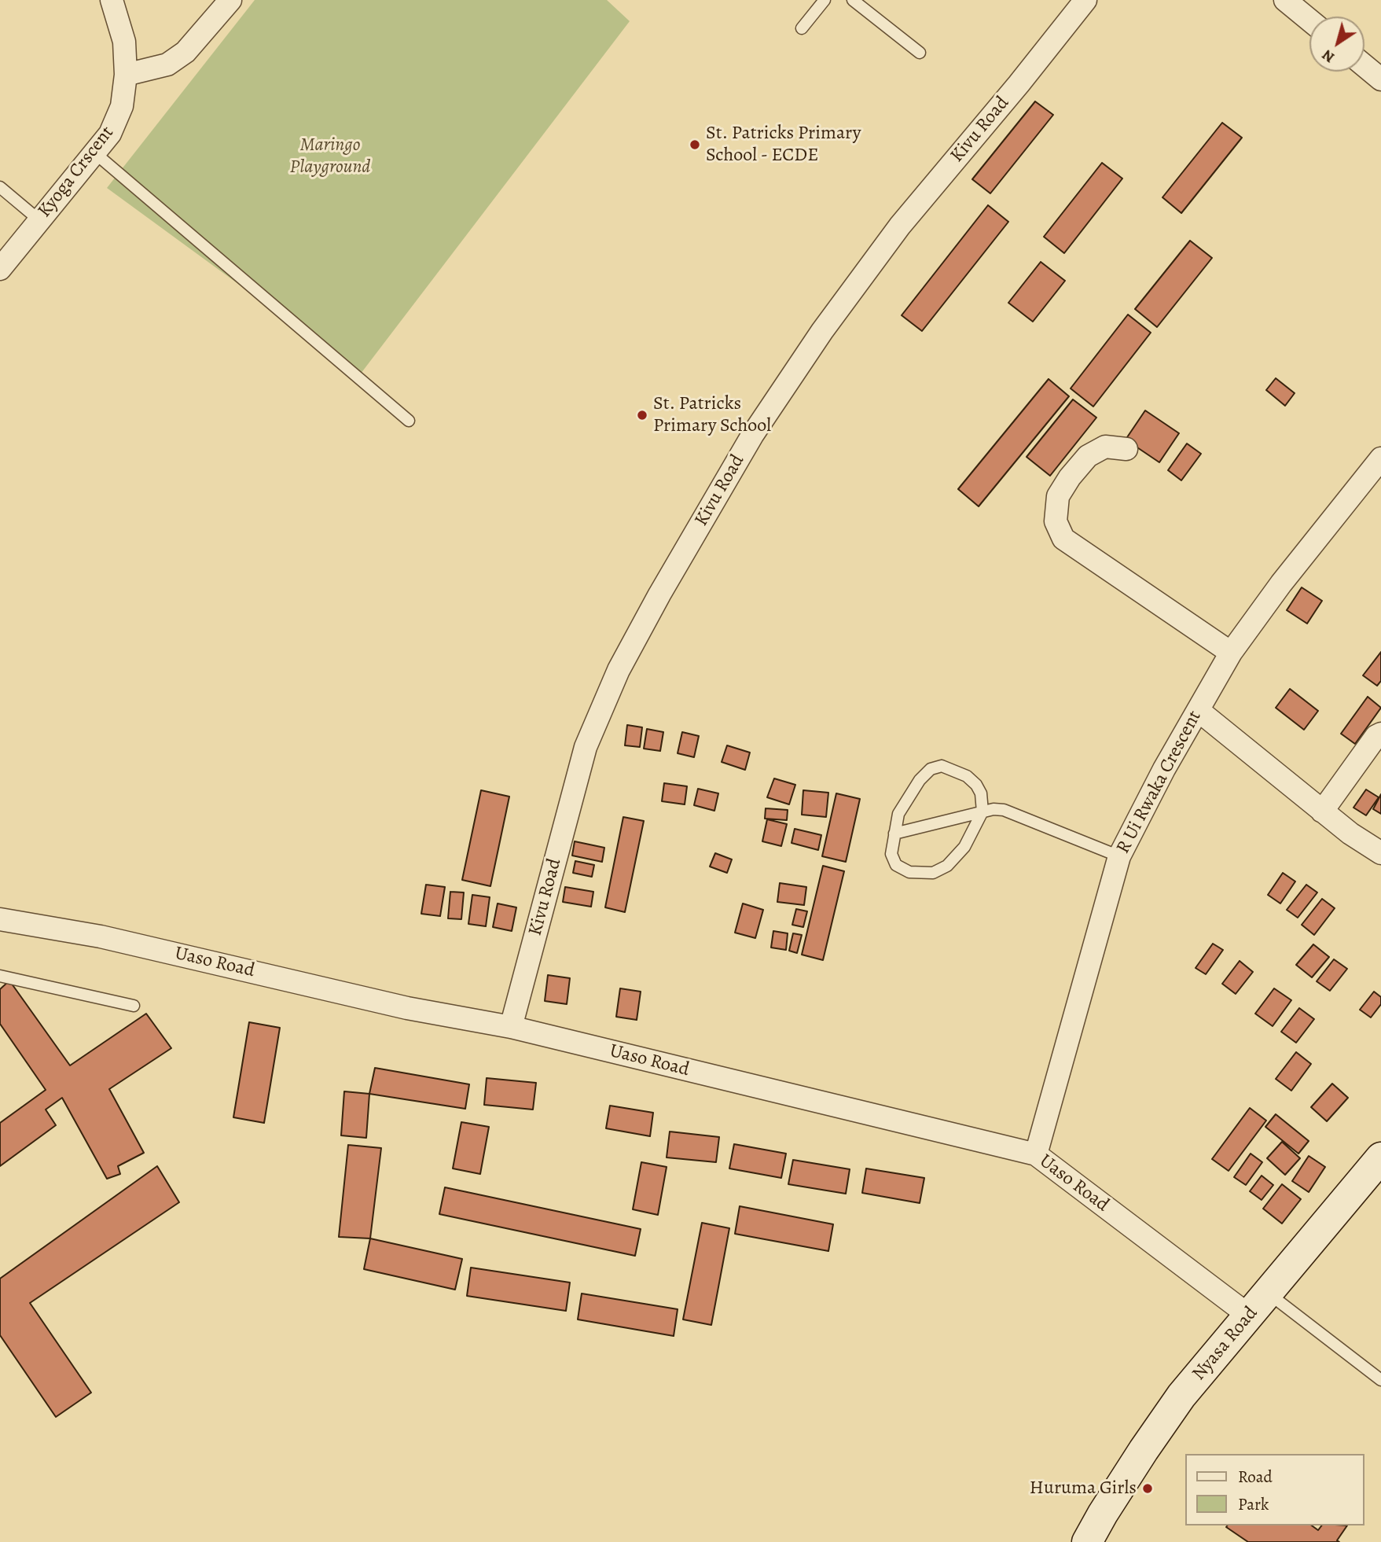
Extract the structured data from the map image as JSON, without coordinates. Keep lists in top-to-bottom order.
{
  "streets": {
    "street": [
      "Kivu Road",
      "Kyoga Crscent",
      "R Ui Rwaka Crescent",
      "Uaso Road",
      "Nyasa Road"
    ]
  },
  "crossings": [
    ["Kivu Road", "Uaso Road"],
    ["R Ui Rwaka Crescent", "Uaso Road"],
    ["Uaso Road", "Nyasa Road"]
  ],
  "parks": ["Maringo Playground"],
  "places": ["St. Patricks Primary School - ECDE", "St. Patricks Primary School", "Huruma Girls"],
  "legend": ["Road", "Park"],
  "north": "bottom left"
}
